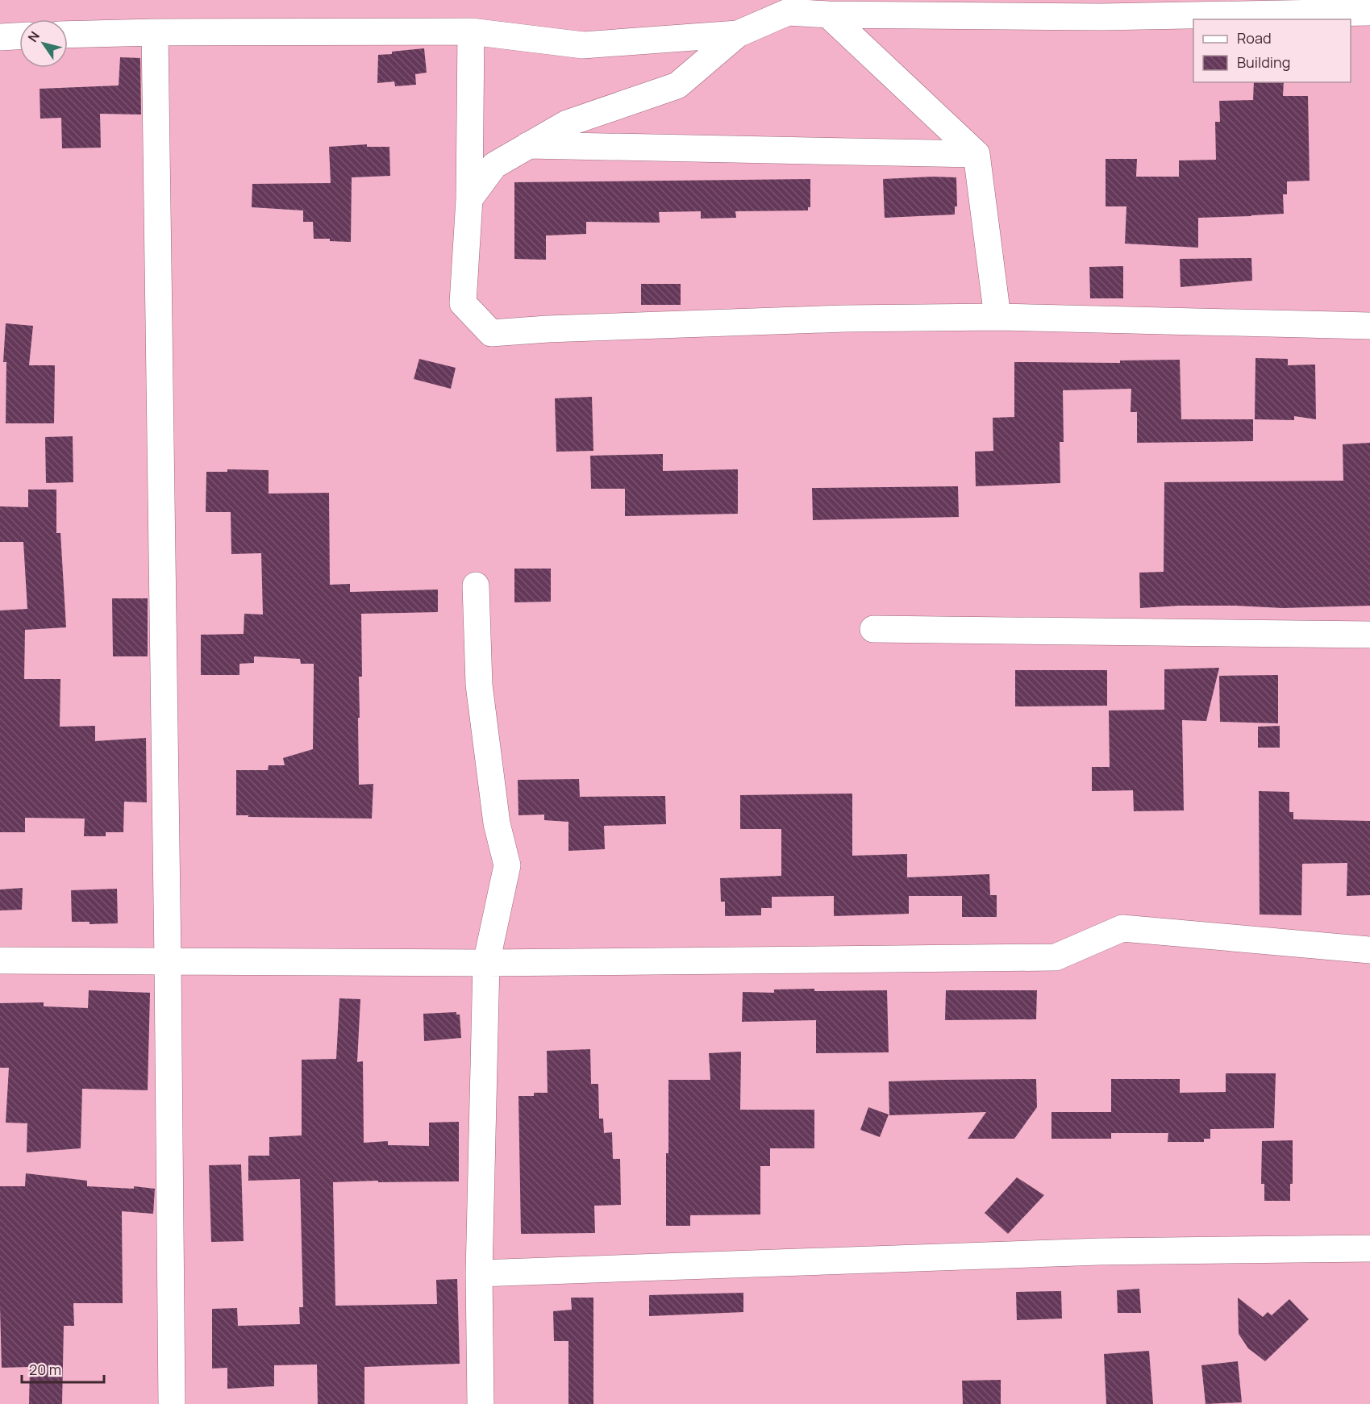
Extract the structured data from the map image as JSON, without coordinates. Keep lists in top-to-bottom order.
{
  "legend": ["Road", "Building"],
  "scale_bar": "20 m",
  "north": "top left"
}
